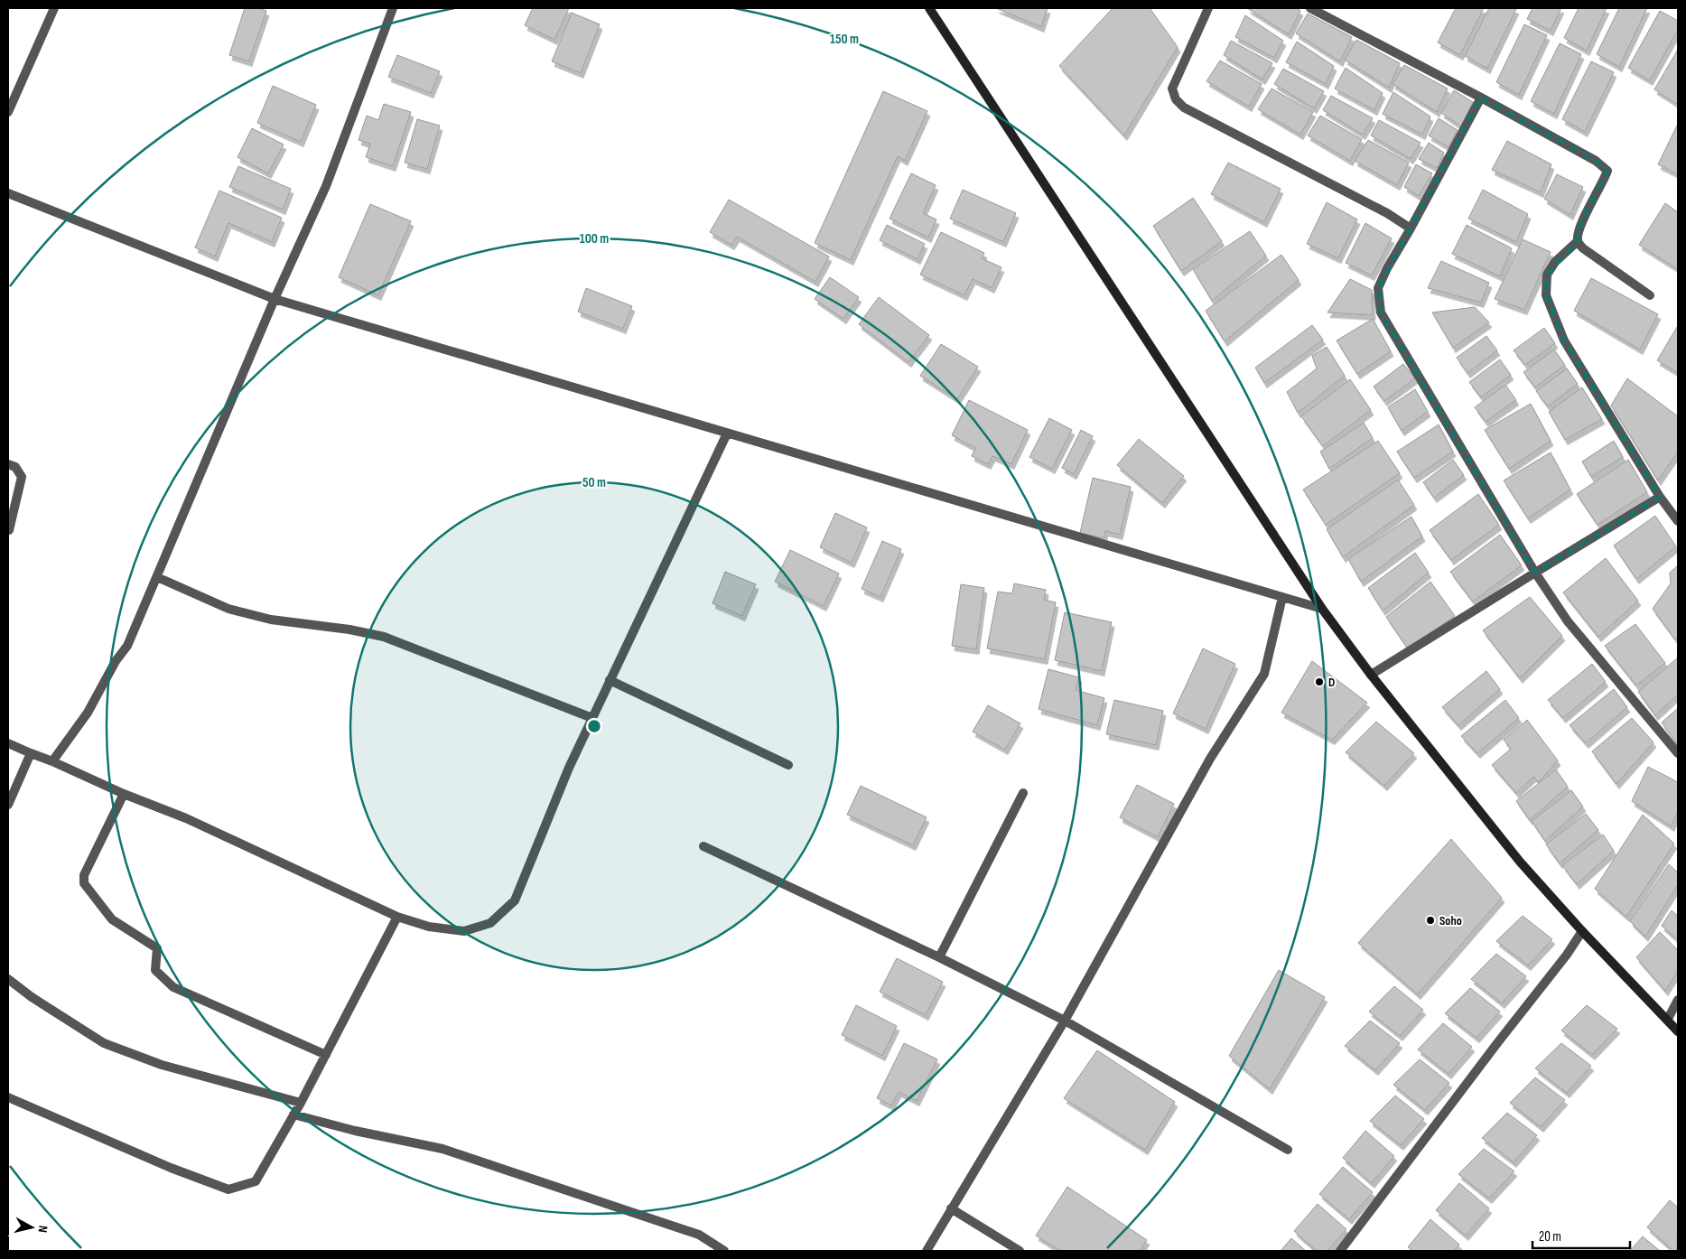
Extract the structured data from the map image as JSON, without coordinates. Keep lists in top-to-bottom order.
{
  "places": ["D", "Soho"],
  "scale_bar": "20 m",
  "north": "right",
  "rings": ["150 m", "100 m", "50 m"]
}
